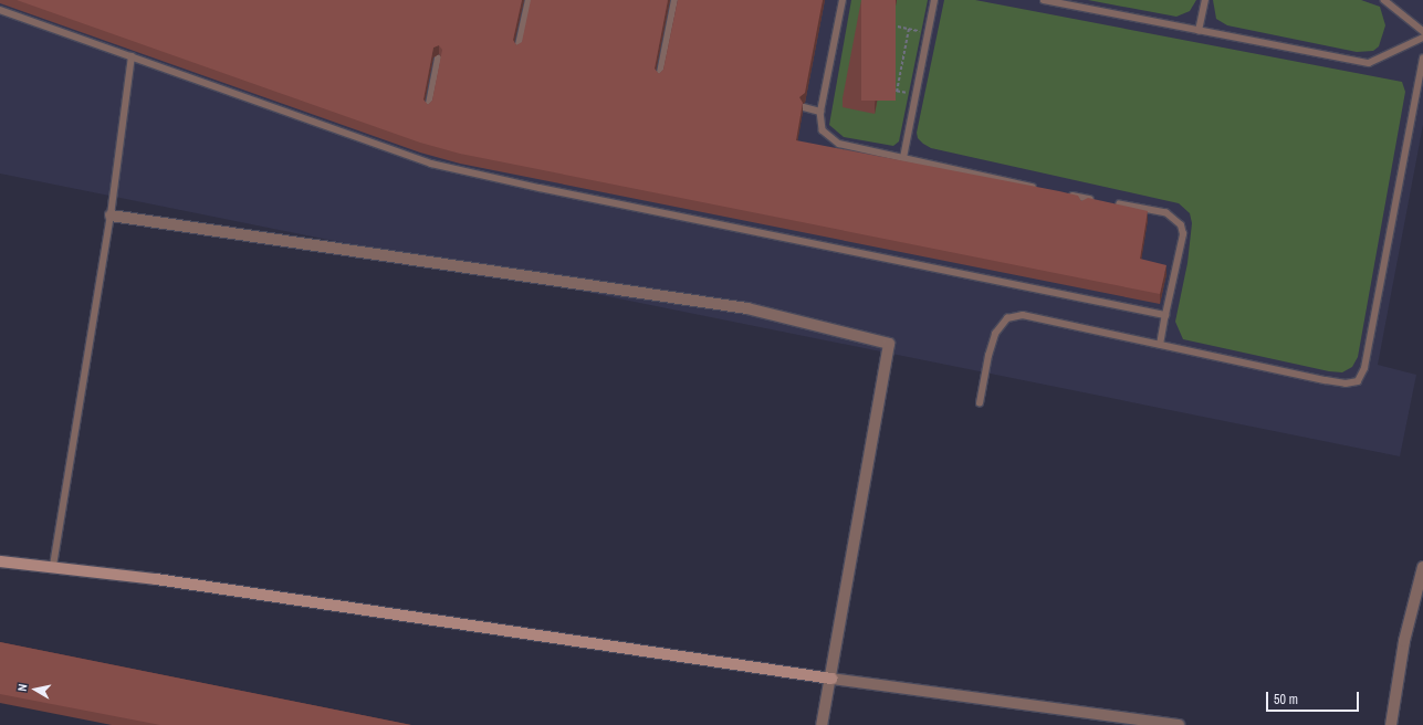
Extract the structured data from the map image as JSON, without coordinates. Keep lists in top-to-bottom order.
{
  "scale_bar": "50 m",
  "north": "left"
}
